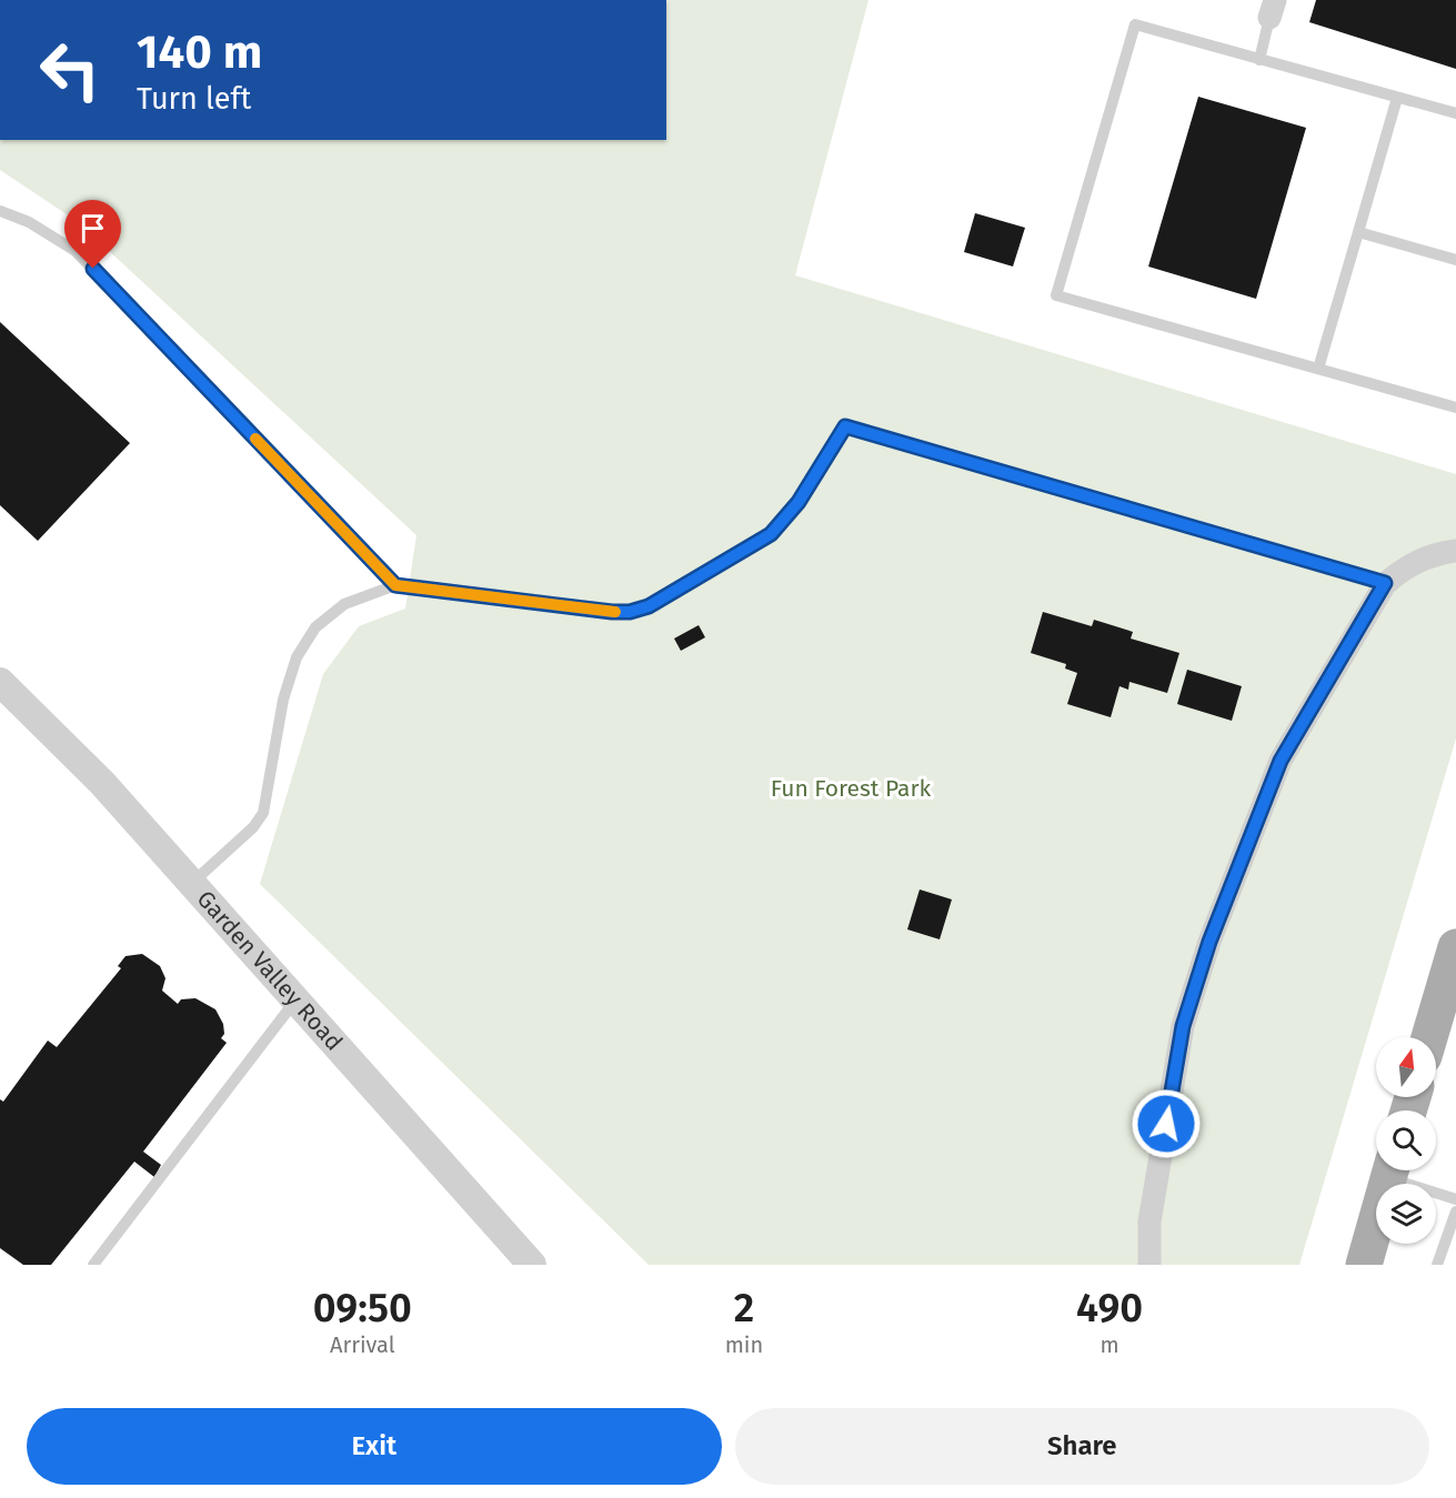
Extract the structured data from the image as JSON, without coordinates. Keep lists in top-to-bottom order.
{
  "streets": {
    "street": ["Garden Valley Road"]
  },
  "parks": ["Fun Forest Park"],
  "north": "top",
  "page": {
    "turn": ["140 m", "Turn left"],
    "eta": [
      "09:50",
      "Arrival",
      "2",
      "min",
      "490",
      "m"
    ],
    "buttons": ["Exit", "Share"]
  }
}
